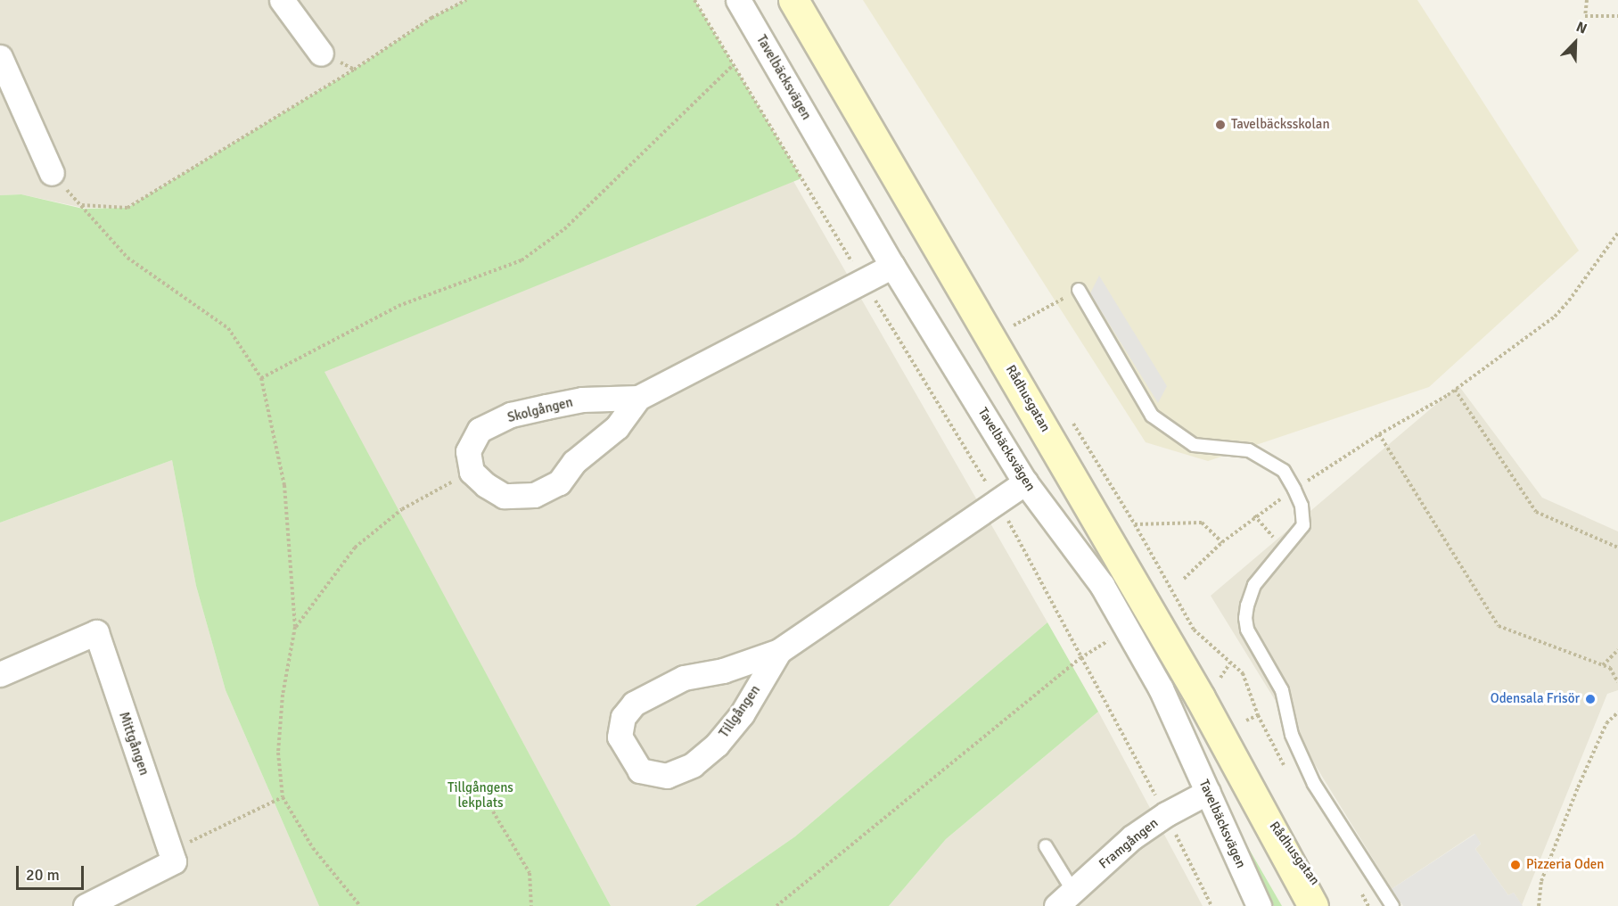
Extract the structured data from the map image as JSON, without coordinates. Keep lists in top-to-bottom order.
{
  "streets": {
    "main road": ["Rådhusgatan"],
    "street": [
      "Tavelbäcksvägen",
      "Skolgången",
      "Tillgången",
      "Mittgången",
      "Framgången"
    ]
  },
  "crossings": [
    ["Tavelbäcksvägen", "Skolgången"],
    ["Tavelbäcksvägen", "Tillgången"],
    ["Tavelbäcksvägen", "Framgången"]
  ],
  "parks": ["Tillgångens lekplats"],
  "places": ["Tavelbäcksskolan", "Odensala Frisör", "Pizzeria Oden"],
  "scale_bar": "20 m",
  "north": "top right"
}
